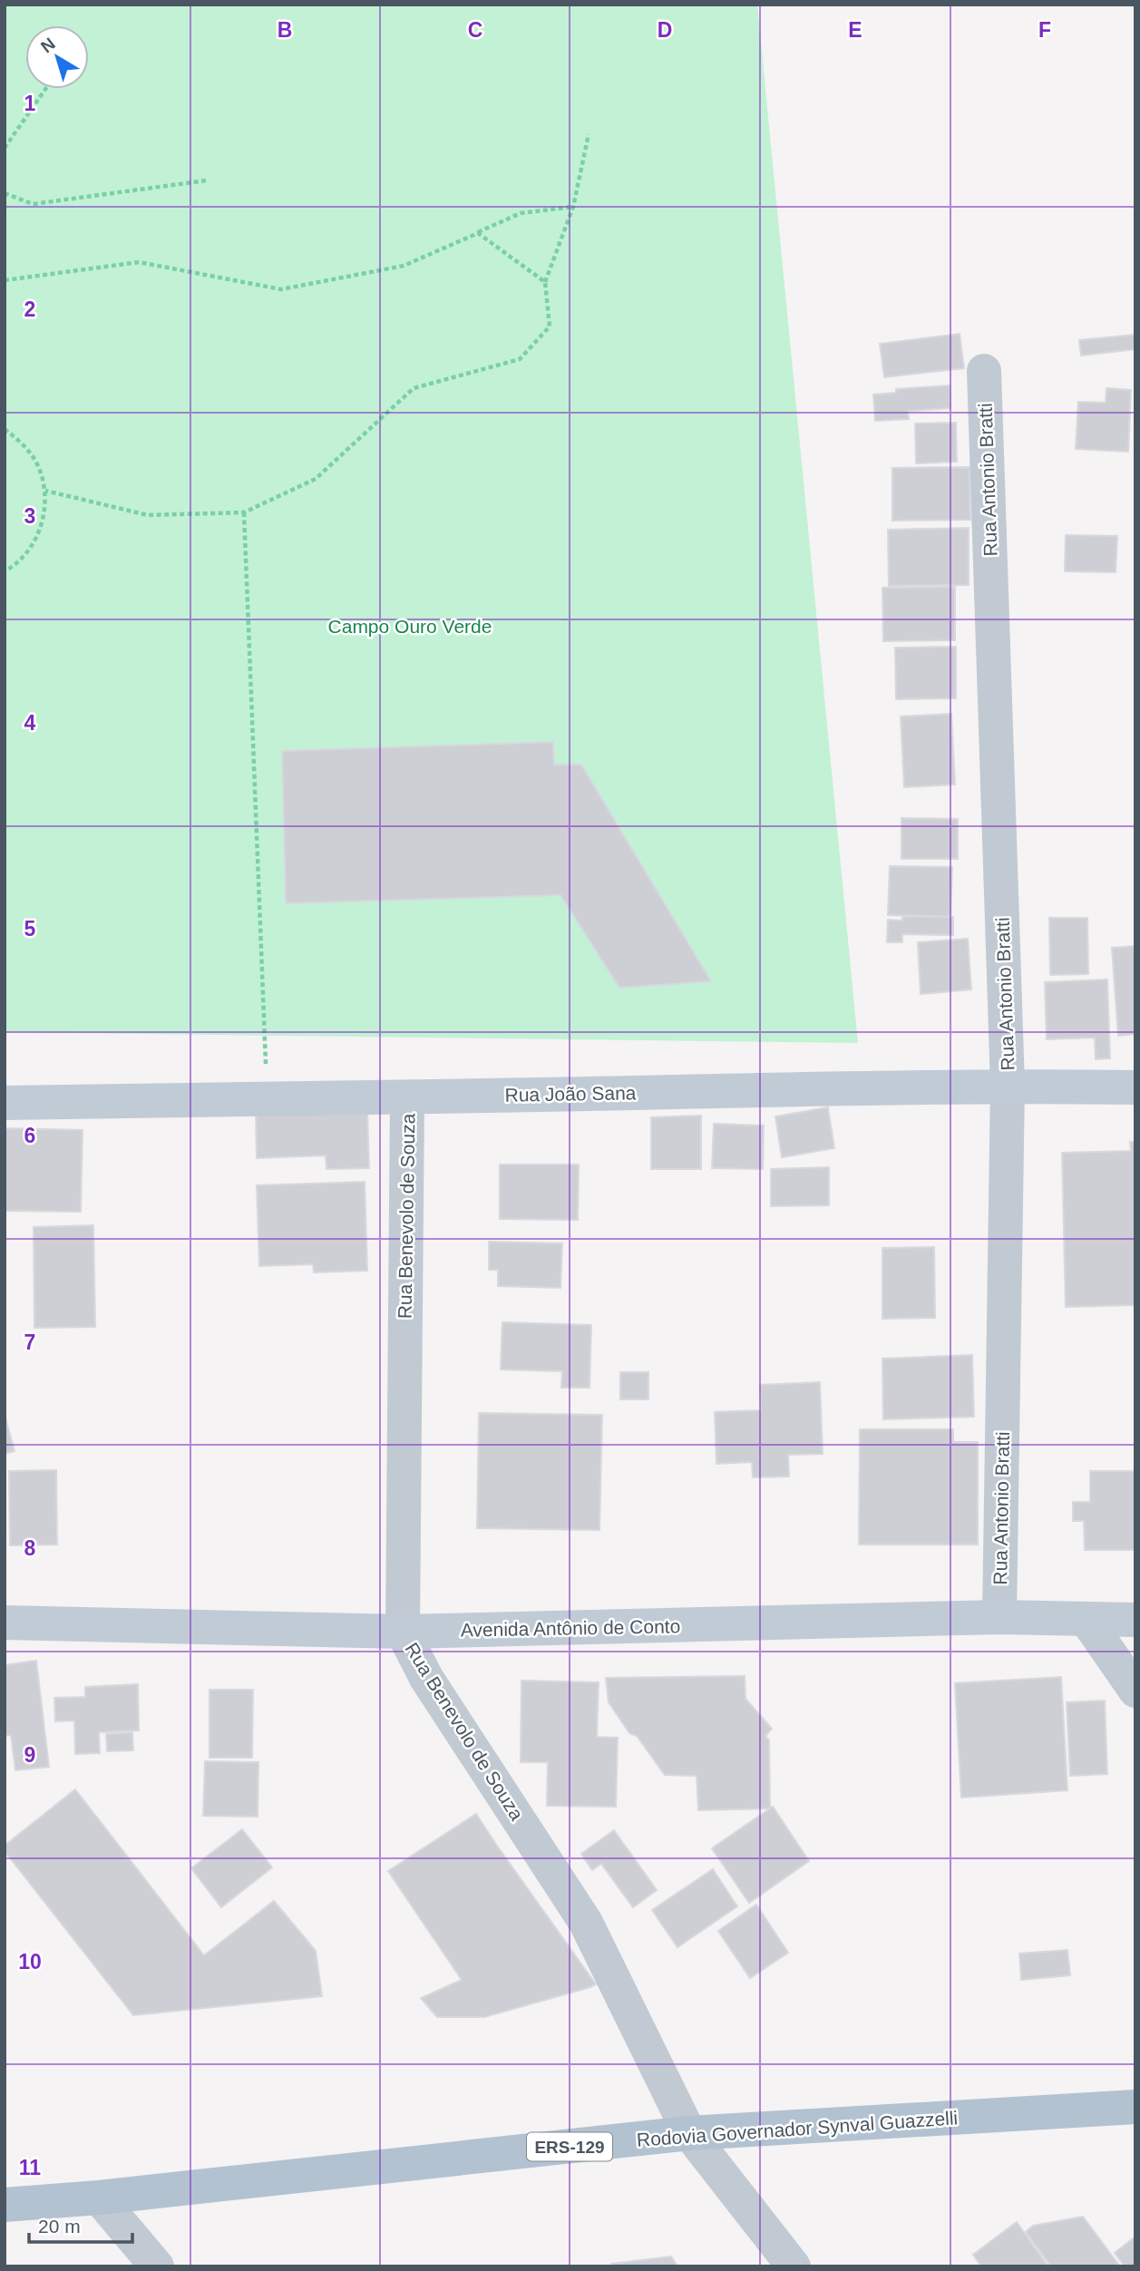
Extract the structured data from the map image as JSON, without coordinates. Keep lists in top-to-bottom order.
{
  "streets": {
    "main road": ["Rodovia Governador Synval Guazzelli", "ERS-129"],
    "street": [
      "Rua Antonio Bratti",
      "Rua João Sana",
      "Rua Benevolo de Souza",
      "Avenida Antônio de Conto"
    ]
  },
  "crossings": [
    ["Rua Antonio Bratti", "Rua João Sana"],
    ["Rua Antonio Bratti", "Avenida Antônio de Conto"],
    ["Rua João Sana", "Rua Benevolo de Souza"],
    ["Rua Benevolo de Souza", "Avenida Antônio de Conto"],
    ["Rua Benevolo de Souza", "Rodovia Governador Synval Guazzelli"]
  ],
  "parks": ["Campo Ouro Verde"],
  "scale_bar": "20 m",
  "north": "top left",
  "grid": {
    "columns": [
      "B",
      "C",
      "D",
      "E",
      "F"
    ],
    "rows": [
      "1",
      "2",
      "3",
      "4",
      "5",
      "6",
      "7",
      "8",
      "9",
      "10",
      "11"
    ]
  }
}
